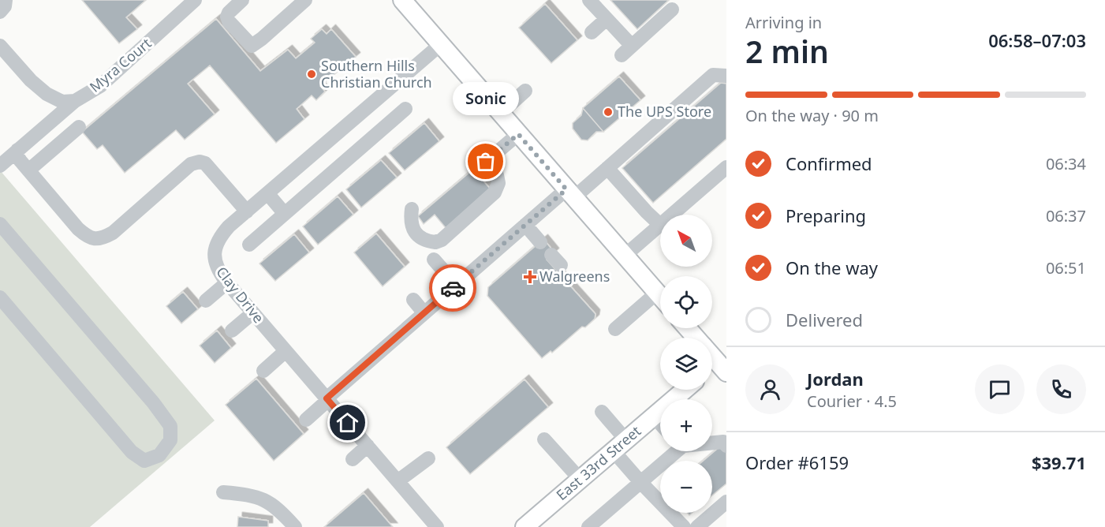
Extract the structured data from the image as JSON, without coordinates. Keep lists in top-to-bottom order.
{
  "streets": {
    "main road": ["East 33rd Street"],
    "street": ["Myra Court", "Clay Drive"]
  },
  "places": {
    "other": ["Southern Hills Christian Church", "The UPS Store", "Sonic"],
    "health": ["Walgreens"]
  },
  "north": "top left",
  "page": {
    "heading": ["2 min", "Arriving in", "06:58–07:03"],
    "panel": [
      "Jordan",
      "Courier · 4.5",
      "Order #6159",
      "$39.71"
    ],
    "bar": "On the way · 90 m",
    "bubble": "Sonic",
    "list": [
      ["Confirmed", "06:34"],
      ["Preparing", "06:37"],
      ["On the way", "06:51"],
      "Delivered"
    ],
    "map_buttons": ["+", "−"]
  }
}
